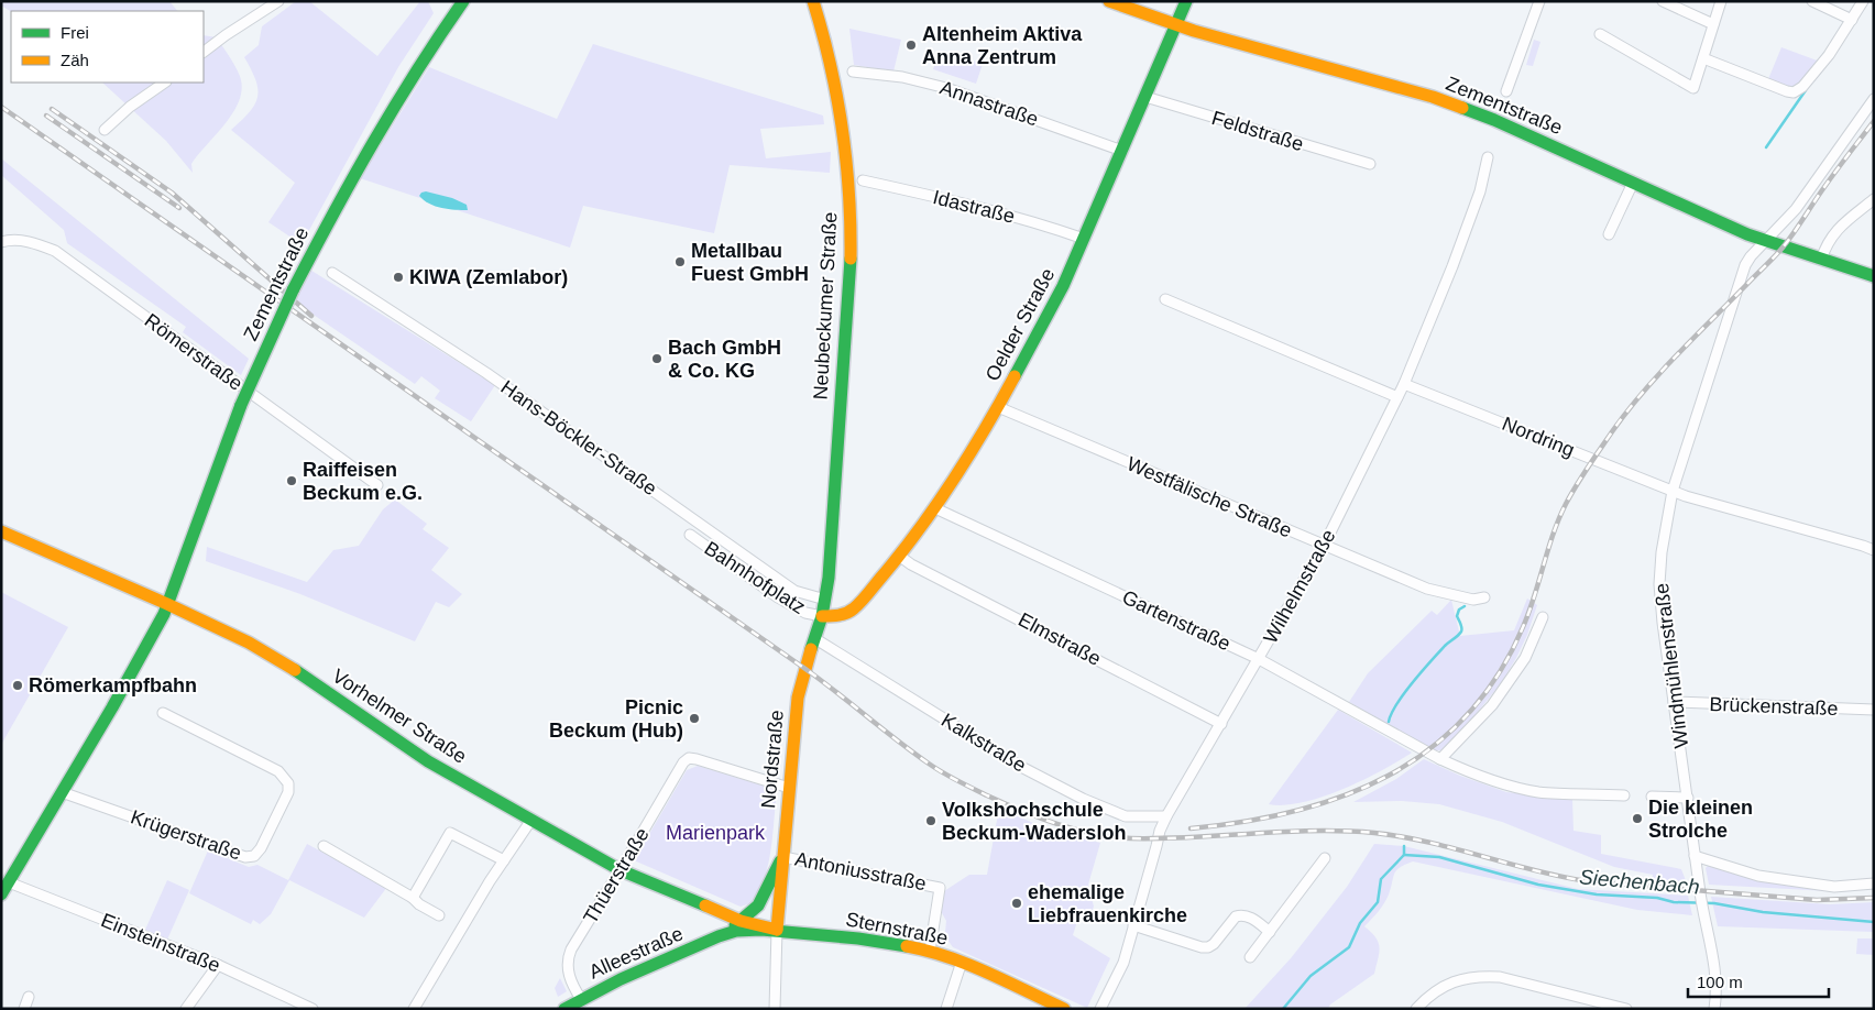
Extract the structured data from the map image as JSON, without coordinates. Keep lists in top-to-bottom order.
{
  "streets": {
    "street": [
      "Annastraße",
      "Zementstraße",
      "Feldstraße",
      "Idastraße",
      "Neubeckumer Straße",
      "Oelder Straße",
      "Römerstraße",
      "Nordring",
      "Hans-Böckler-Straße",
      "Westfälische Straße",
      "Bahnhofplatz",
      "Wilhelmstraße",
      "Gartenstraße",
      "Elmstraße",
      "Windmühlenstraße",
      "Brückenstraße",
      "Vorhelmer Straße",
      "Kalkstraße",
      "Nordstraße",
      "Krügerstraße",
      "Antoniusstraße",
      "Thüerstraße",
      "Sternstraße",
      "Einsteinstraße",
      "Alleestraße"
    ]
  },
  "crossings": [
    ["Annastraße", "Oelder Straße"],
    ["Zementstraße", "Oelder Straße"],
    ["Zementstraße", "Windmühlenstraße"],
    ["Zementstraße", "Vorhelmer Straße"],
    ["Zementstraße", "Krügerstraße"],
    ["Zementstraße", "Einsteinstraße"],
    ["Feldstraße", "Oelder Straße"],
    ["Idastraße", "Oelder Straße"],
    ["Neubeckumer Straße", "Oelder Straße"],
    ["Neubeckumer Straße", "Hans-Böckler-Straße"],
    ["Neubeckumer Straße", "Bahnhofplatz"],
    ["Neubeckumer Straße", "Nordstraße"],
    ["Oelder Straße", "Westfälische Straße"],
    ["Oelder Straße", "Bahnhofplatz"],
    ["Oelder Straße", "Gartenstraße"],
    ["Oelder Straße", "Elmstraße"],
    ["Oelder Straße", "Nordstraße"],
    ["Nordring", "Wilhelmstraße"],
    ["Nordring", "Windmühlenstraße"],
    ["Westfälische Straße", "Wilhelmstraße"],
    ["Bahnhofplatz", "Nordstraße"],
    ["Wilhelmstraße", "Gartenstraße"],
    ["Wilhelmstraße", "Elmstraße"],
    ["Wilhelmstraße", "Kalkstraße"],
    ["Windmühlenstraße", "Brückenstraße"],
    ["Vorhelmer Straße", "Nordstraße"],
    ["Vorhelmer Straße", "Thüerstraße"],
    ["Vorhelmer Straße", "Sternstraße"],
    ["Vorhelmer Straße", "Alleestraße"],
    ["Kalkstraße", "Nordstraße"],
    ["Nordstraße", "Antoniusstraße"],
    ["Nordstraße", "Thüerstraße"],
    ["Nordstraße", "Sternstraße"],
    ["Nordstraße", "Alleestraße"],
    ["Antoniusstraße", "Sternstraße"],
    ["Antoniusstraße", "Alleestraße"],
    ["Thüerstraße", "Alleestraße"],
    ["Sternstraße", "Alleestraße"]
  ],
  "water": ["Siechenbach"],
  "parks": ["Marienpark"],
  "places": [
    "Altenheim Aktiva Anna Zentrum",
    "Metallbau Fuest GmbH",
    "KIWA (Zemlabor)",
    "Bach GmbH & Co. KG",
    "Raiffeisen Beckum e.G.",
    "Römerkampfbahn",
    "Picnic Beckum (Hub)",
    "Die kleinen Strolche",
    "Volkshochschule Beckum-Wadersloh",
    "ehemalige Liebfrauenkirche"
  ],
  "legend": ["Frei", "Zäh"],
  "scale_bar": "100 m"
}
